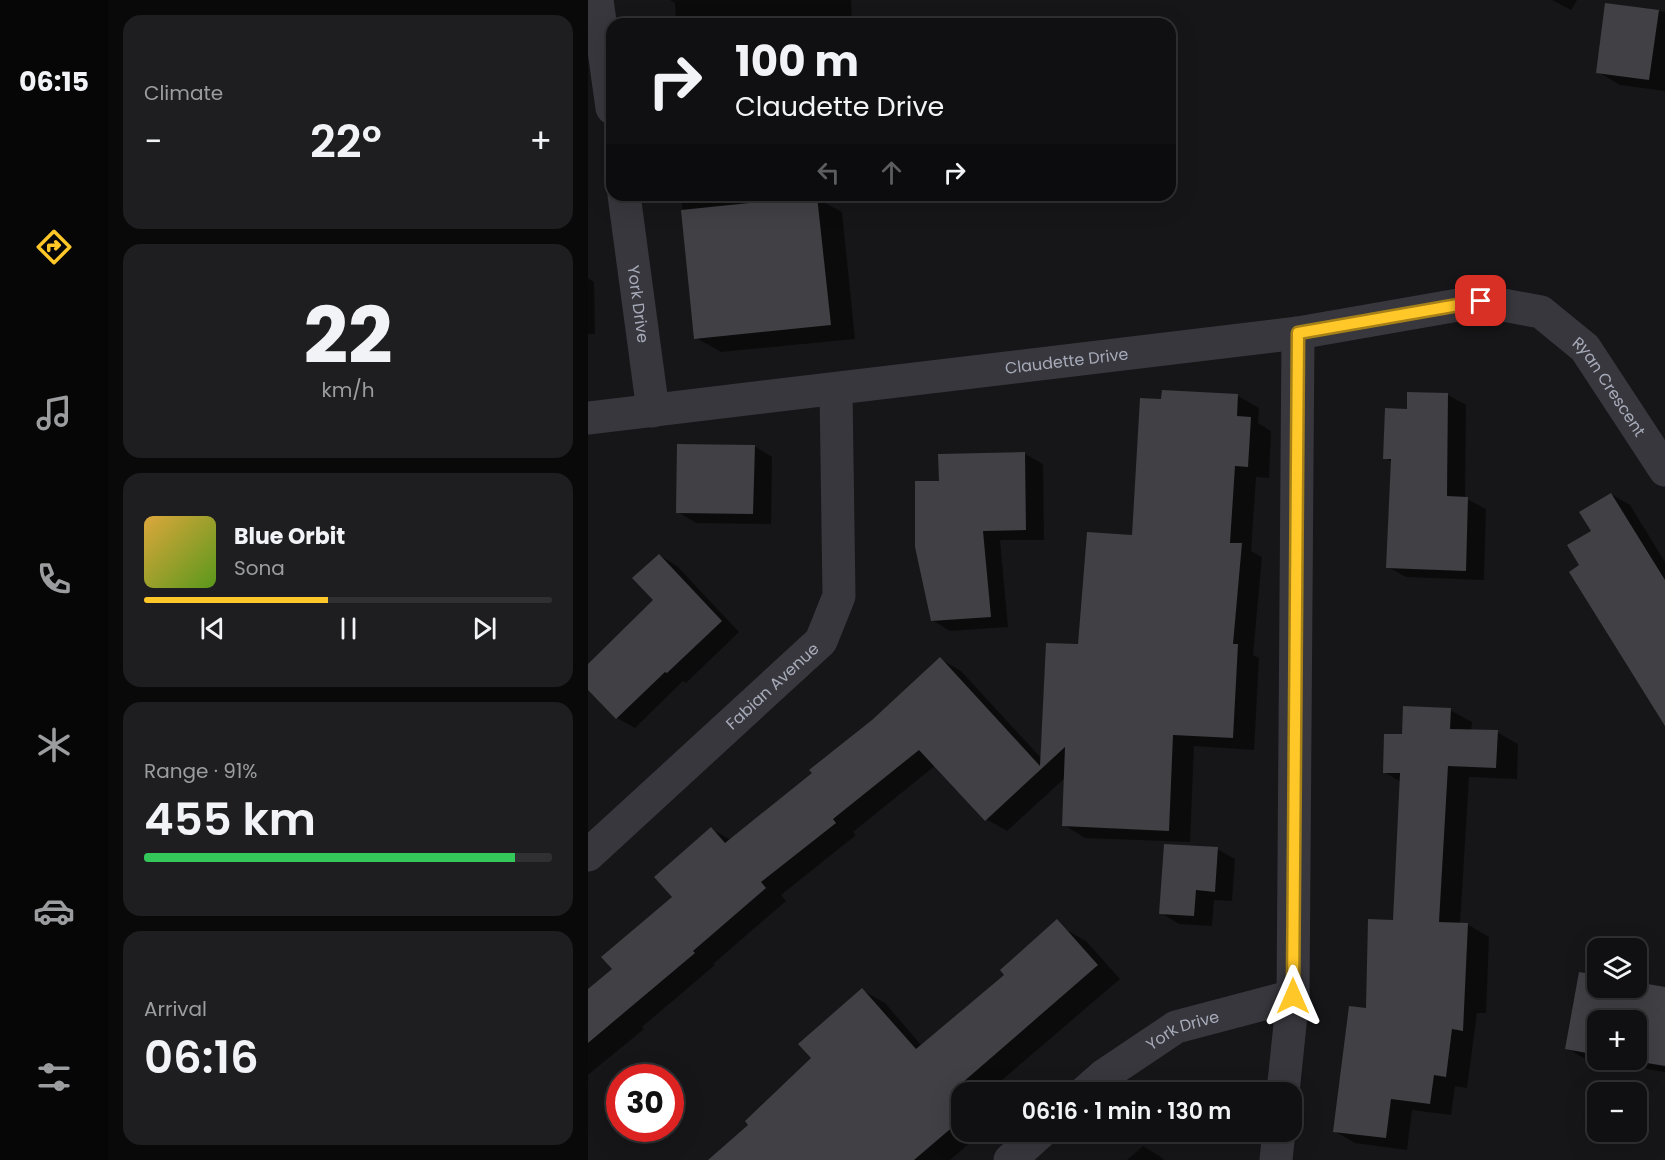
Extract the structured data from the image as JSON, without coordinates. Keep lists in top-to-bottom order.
{
  "streets": {
    "street": [
      "York Drive",
      "Claudette Drive",
      "Ryan Crescent",
      "Fabian Avenue"
    ]
  },
  "crossings": [
    ["York Drive", "Claudette Drive"],
    ["Claudette Drive", "Ryan Crescent"],
    ["Claudette Drive", "Fabian Avenue"]
  ],
  "page": {
    "tabs": "06:15",
    "tile": [
      "Climate",
      ["22", "km/h"],
      ["Range · 91%", "455 km"],
      ["Arrival", "06:16"]
    ],
    "turn": ["100 m", "Claudette Drive"],
    "heat": ["−", "22°", "+"],
    "song": ["Blue Orbit", "Sona"],
    "map_buttons": ["+", "−"],
    "limit": "30",
    "trip": "06:16 · 1 min · 130 m"
  }
}
